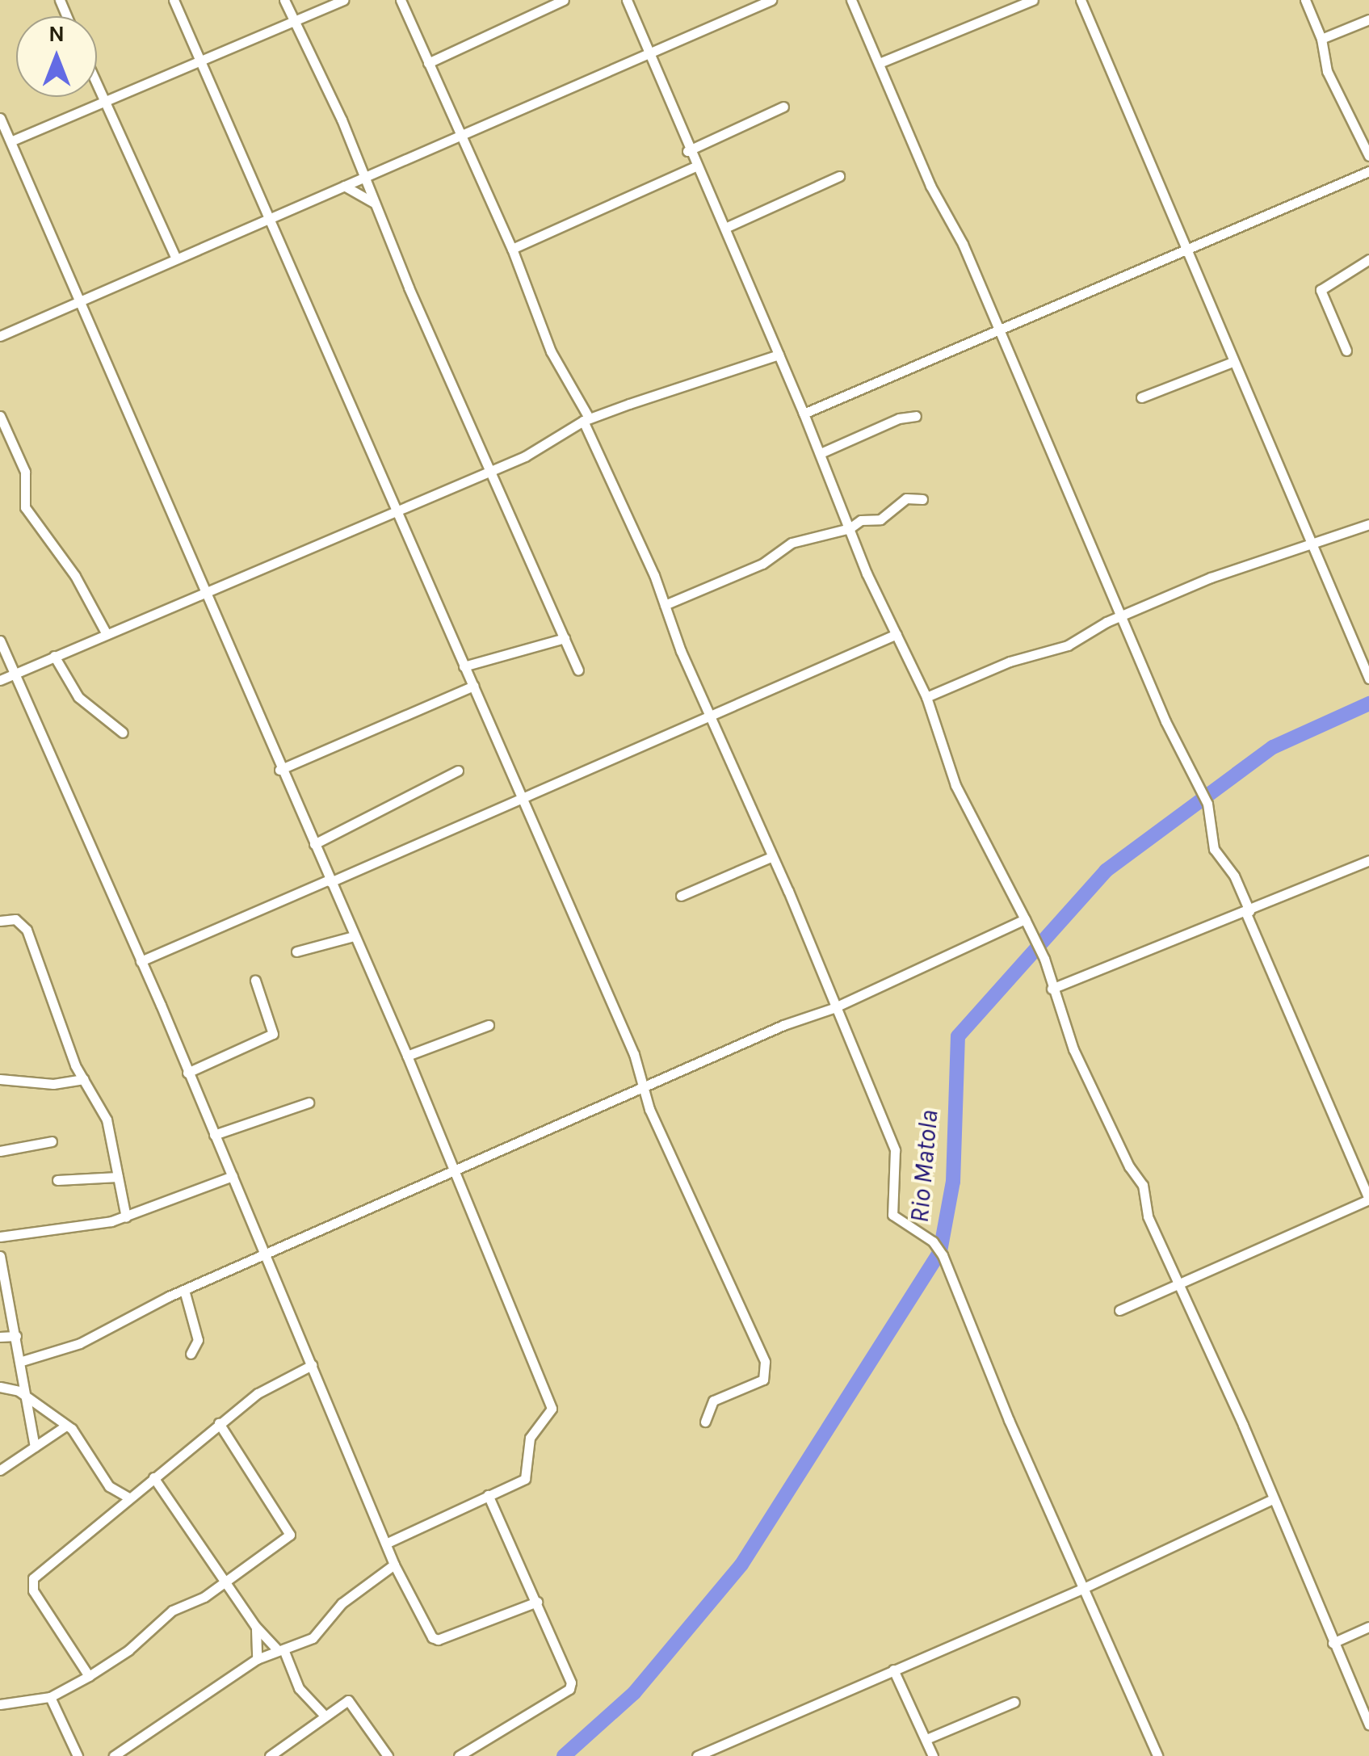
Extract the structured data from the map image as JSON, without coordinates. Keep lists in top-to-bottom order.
{
  "water": ["Rio Matola"],
  "north": "top"
}
